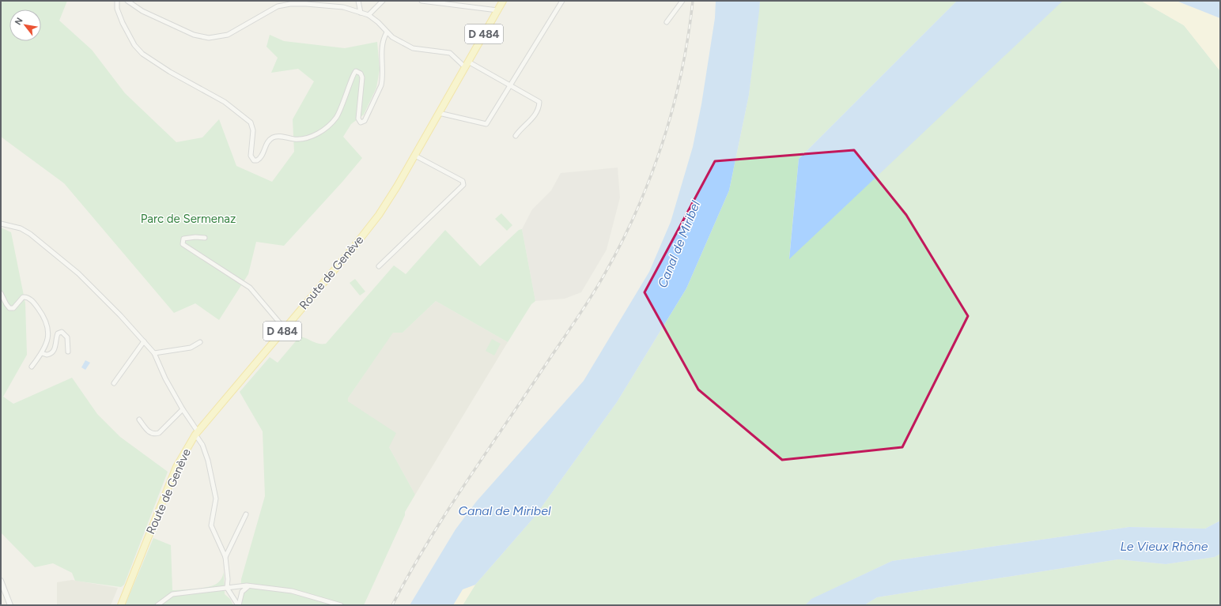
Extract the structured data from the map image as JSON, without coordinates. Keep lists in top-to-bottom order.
{
  "streets": {
    "main road": ["D 484", "Route de Genève"]
  },
  "water": ["Canal de Miribel", "Le Vieux Rhône"],
  "parks": ["Parc de Sermenaz"],
  "north": "top left"
}
